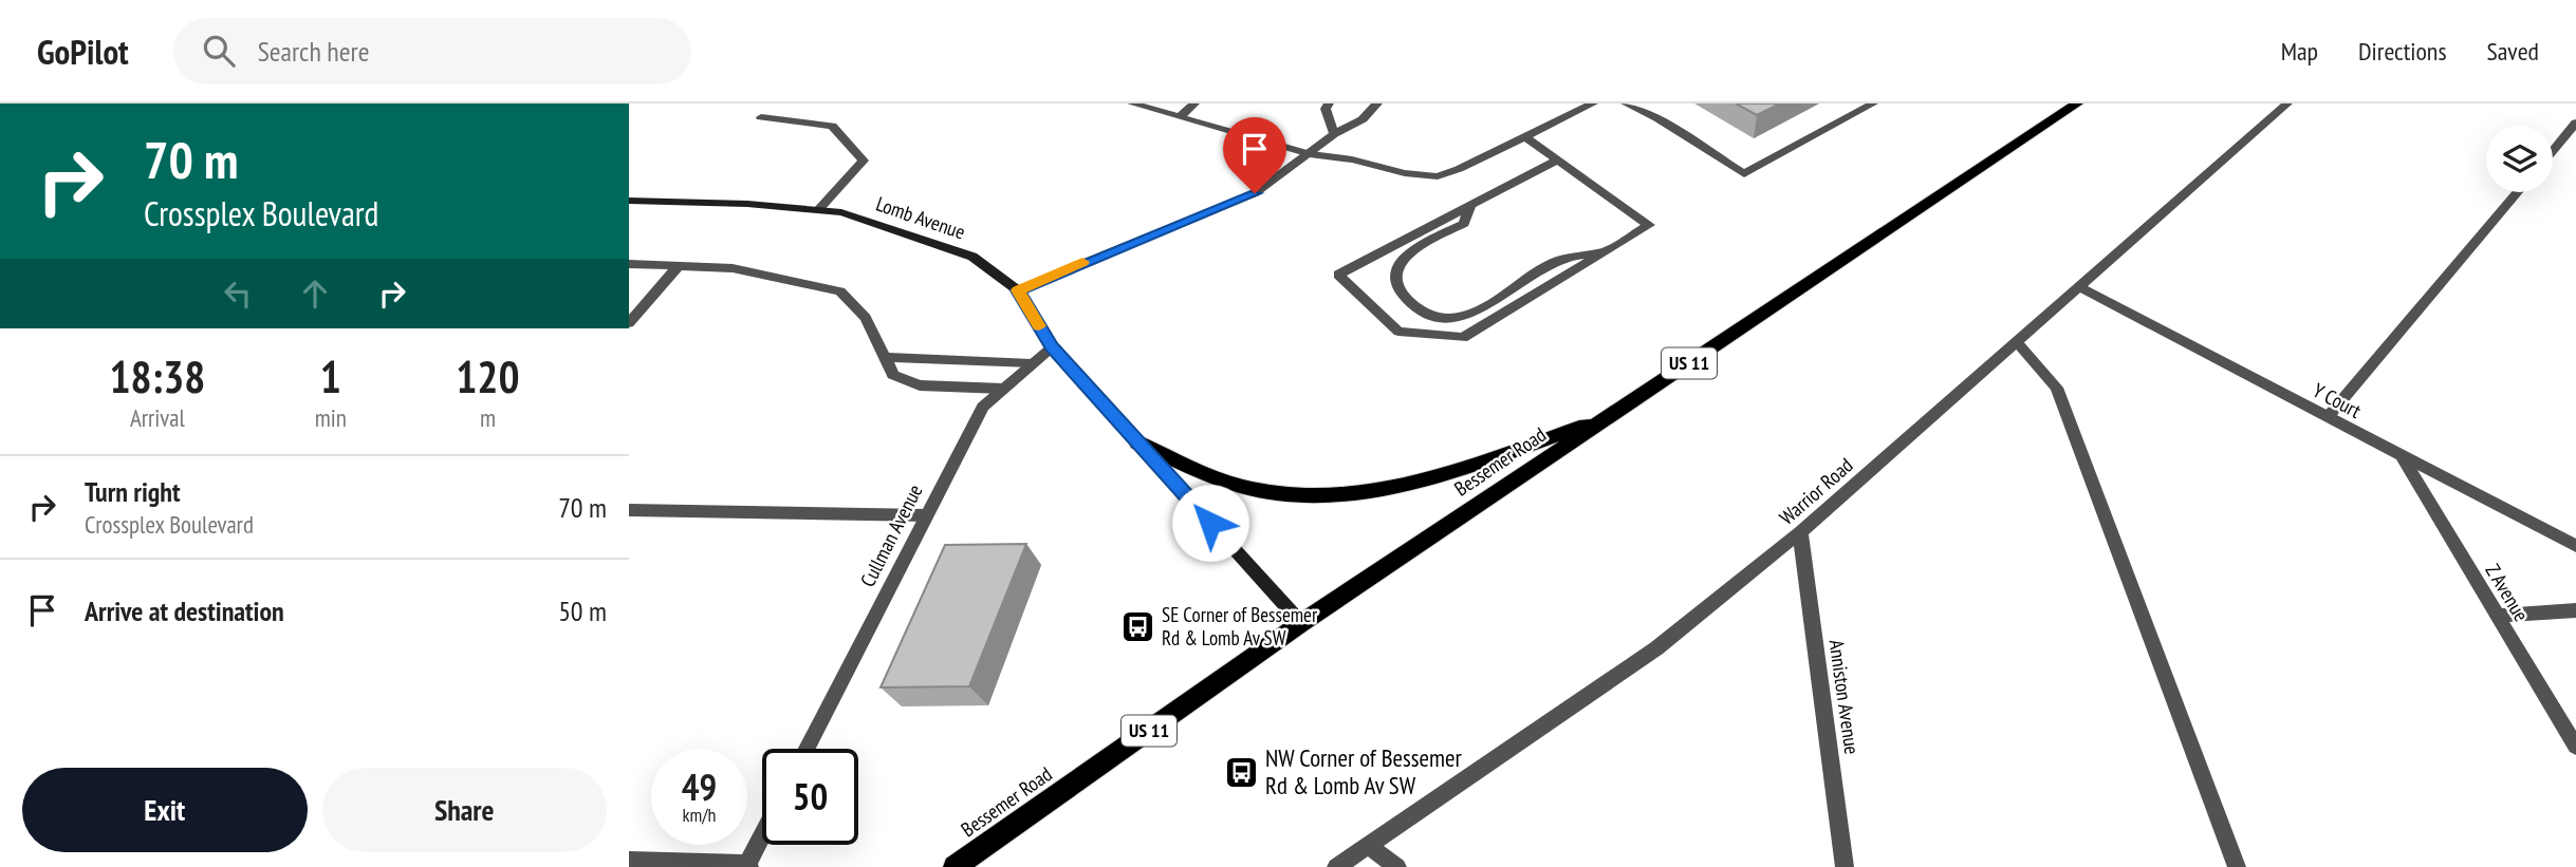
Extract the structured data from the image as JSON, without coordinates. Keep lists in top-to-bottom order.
{
  "streets": {
    "main road": ["Lomb Avenue", "US 11", "Bessemer Road"],
    "street": [
      "Y Court",
      "Warrior Road",
      "Cullman Avenue",
      "Z Avenue",
      "Anniston Avenue"
    ]
  },
  "crossings": [
    ["Lomb Avenue", "Bessemer Road"],
    ["Lomb Avenue", "Cullman Avenue"],
    ["Y Court", "Warrior Road"],
    ["Y Court", "Z Avenue"],
    ["Warrior Road", "Anniston Avenue"]
  ],
  "places": {
    "bus stop": ["SE Corner of Bessemer Rd & Lomb Av SW", "NW Corner of Bessemer Rd & Lomb Av SW"]
  },
  "page": {
    "header": "GoPilot",
    "search": "Search here",
    "nav": ["Map", "Directions", "Saved"],
    "turn": ["70 m", "Crossplex Boulevard"],
    "eta": [
      "18:38",
      "Arrival",
      "1",
      "min",
      "120",
      "m"
    ],
    "list": [
      {
        "name": "Turn right",
        "note": "Crossplex Boulevard",
        "value": "70 m"
      },
      {
        "name": "Arrive at destination",
        "value": "50 m"
      }
    ],
    "speed": "49 km/h",
    "limit": "50",
    "buttons": ["Exit", "Share"]
  }
}
